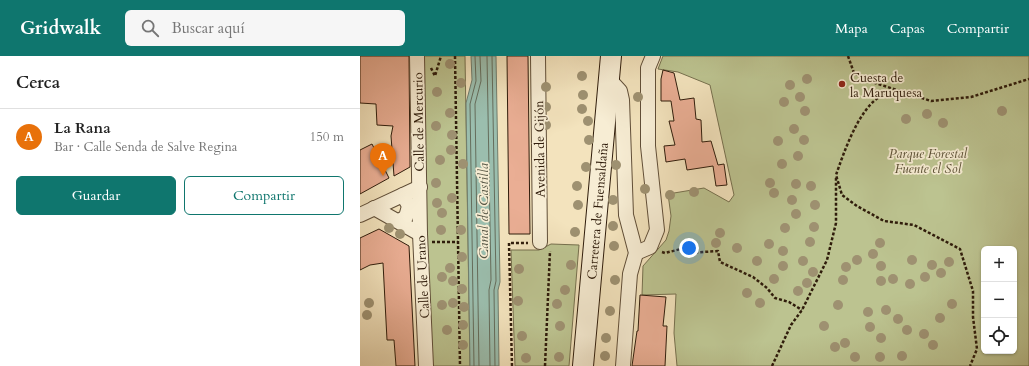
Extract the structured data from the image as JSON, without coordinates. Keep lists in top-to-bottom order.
{
  "streets": {
    "main road": ["Carretera de Fuensaldaña"],
    "street": ["Calle de Mercurio", "Avenida de Gijón", "Calle de Urano"]
  },
  "crossings": [
    ["Calle de Mercurio", "Calle de Urano"]
  ],
  "water": ["Canal de Castilla"],
  "parks": ["Parque Forestal Fuente el Sol"],
  "places": ["Cuesta de la Maruquesa"],
  "page": {
    "header": "Gridwalk",
    "search": "Buscar aquí",
    "nav": ["Mapa", "Capas", "Compartir"],
    "heading": "Cerca",
    "list": [
      {
        "mark": "A",
        "name": "La Rana",
        "note": "Bar · Calle Senda de Salve Regina",
        "value": "150 m"
      }
    ],
    "pins": "A",
    "buttons": ["Guardar", "Compartir"],
    "map_buttons": ["+", "−"]
  }
}
